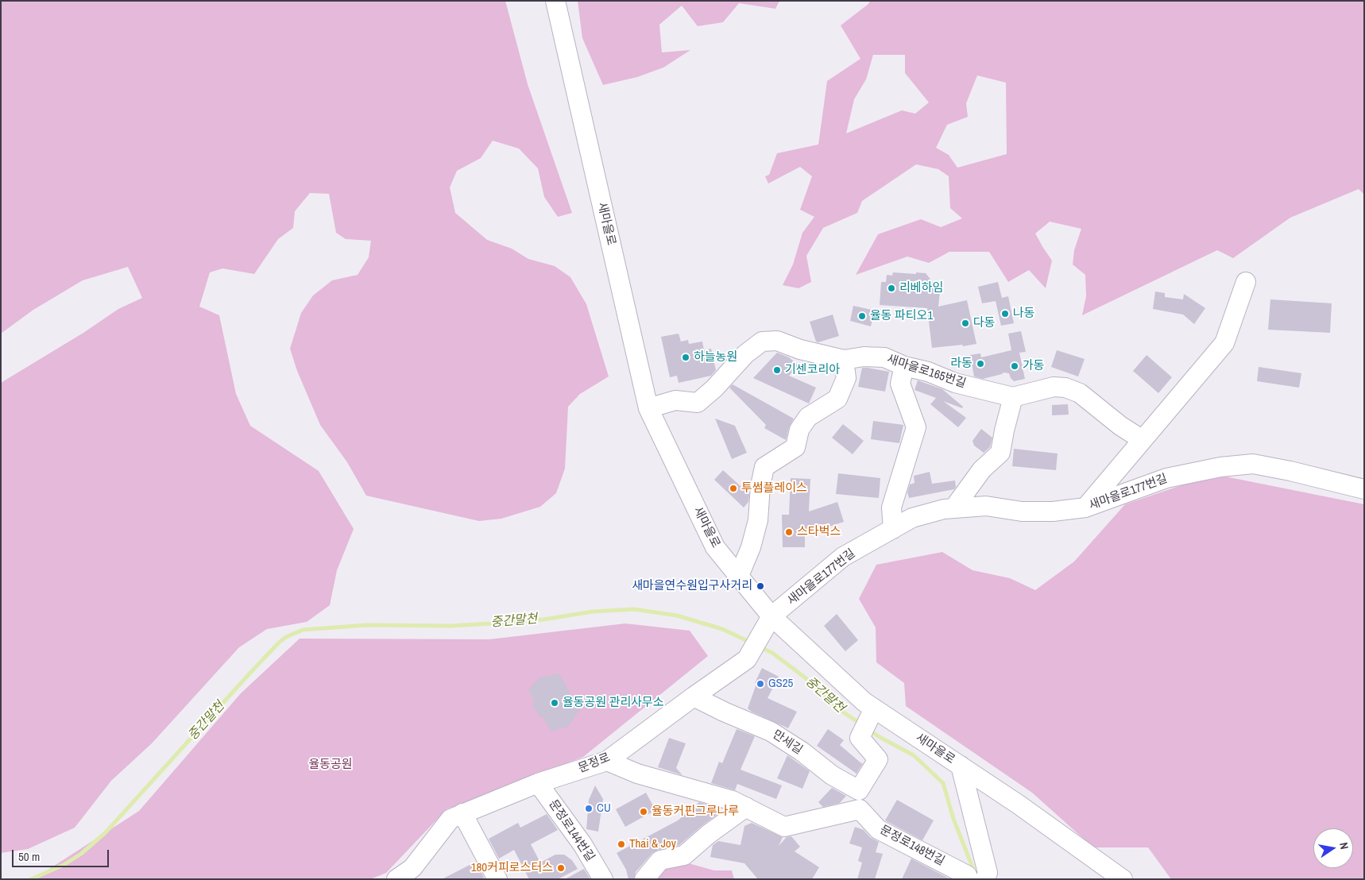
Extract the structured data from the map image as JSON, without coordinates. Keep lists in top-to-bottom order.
{
  "streets": {
    "street": [
      "새마을로",
      "새마을로165번길",
      "새마을로177번길",
      "만세길",
      "문정로",
      "문정로144번길",
      "문정로148번길"
    ]
  },
  "crossings": [
    ["새마을로", "새마을로165번길"],
    ["새마을로", "새마을로177번길"],
    ["새마을로", "문정로"],
    ["새마을로177번길", "문정로"],
    ["만세길", "문정로"],
    ["문정로", "문정로144번길"]
  ],
  "water": ["중간말천"],
  "parks": ["율동공원"],
  "places": [
    "리베하임",
    "나동",
    "율동 파티오1",
    "다동",
    "하늘농원",
    "라동",
    "가동",
    "기센코리아",
    "투썸플레이스",
    "스타벅스",
    "새마을연수원입구사거리",
    "GS25",
    "율동공원 관리사무소",
    "CU",
    "율동커핀그루나루",
    "Thai & Joy",
    "180커피로스터스"
  ],
  "scale_bar": "50 m",
  "north": "right"
}
